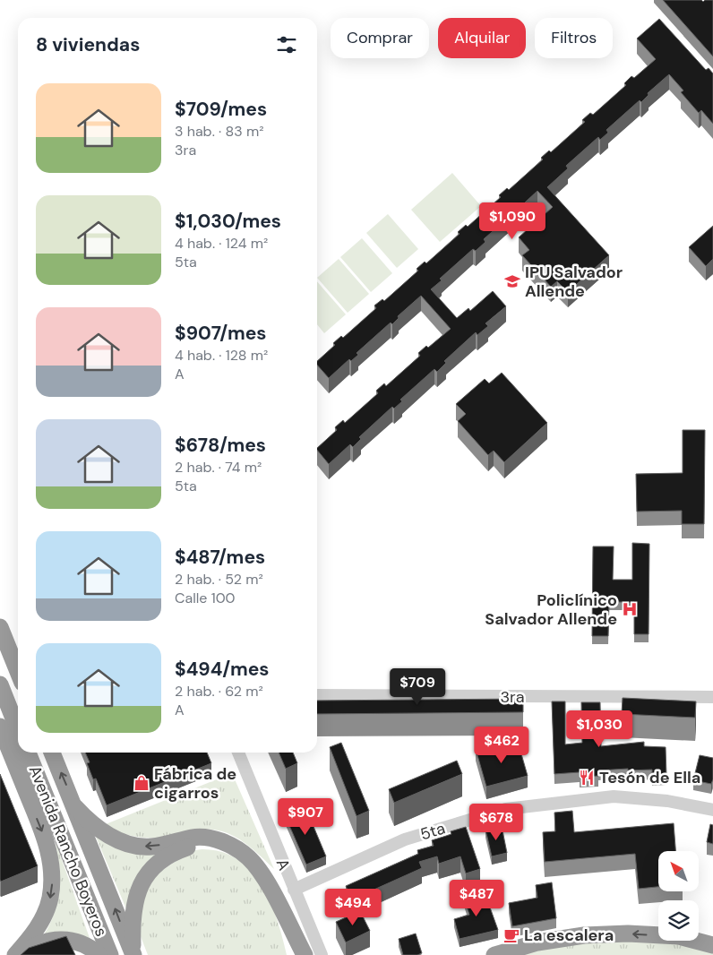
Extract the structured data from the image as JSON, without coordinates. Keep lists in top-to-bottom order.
{
  "streets": {
    "highway": ["Avenida Rancho Boyeros"],
    "street": ["3ra", "5ta", "A"]
  },
  "crossings": [
    ["5ta", "A"]
  ],
  "places": {
    "school or university": ["IPU Salvador Allende"],
    "hospital": ["Policlínico Salvador Allende"],
    "restaurant": ["Tesón de Ella"],
    "shop": ["Fábrica de cigarros"],
    "cafe": ["La escalera"]
  },
  "north": "top left",
  "page": {
    "chip": ["Comprar", "Alquilar", "Filtros"],
    "heading": "8 viviendas",
    "list": [
      {
        "name": "$709/mes",
        "note": "3 hab. · 83 m² · 3ra"
      },
      {
        "name": "$1,030/mes",
        "note": "4 hab. · 124 m² · 5ta"
      },
      {
        "name": "$907/mes",
        "note": "4 hab. · 128 m² · A"
      },
      {
        "name": "$678/mes",
        "note": "2 hab. · 74 m² · 5ta"
      },
      {
        "name": "$487/mes",
        "note": "2 hab. · 52 m² · Calle 100"
      },
      {
        "name": "$494/mes",
        "note": "2 hab. · 62 m² · A"
      }
    ],
    "price": [
      "$1,090",
      "$709",
      "$1,030",
      "$462",
      "$907",
      "$678",
      "$487",
      "$494"
    ]
  }
}
